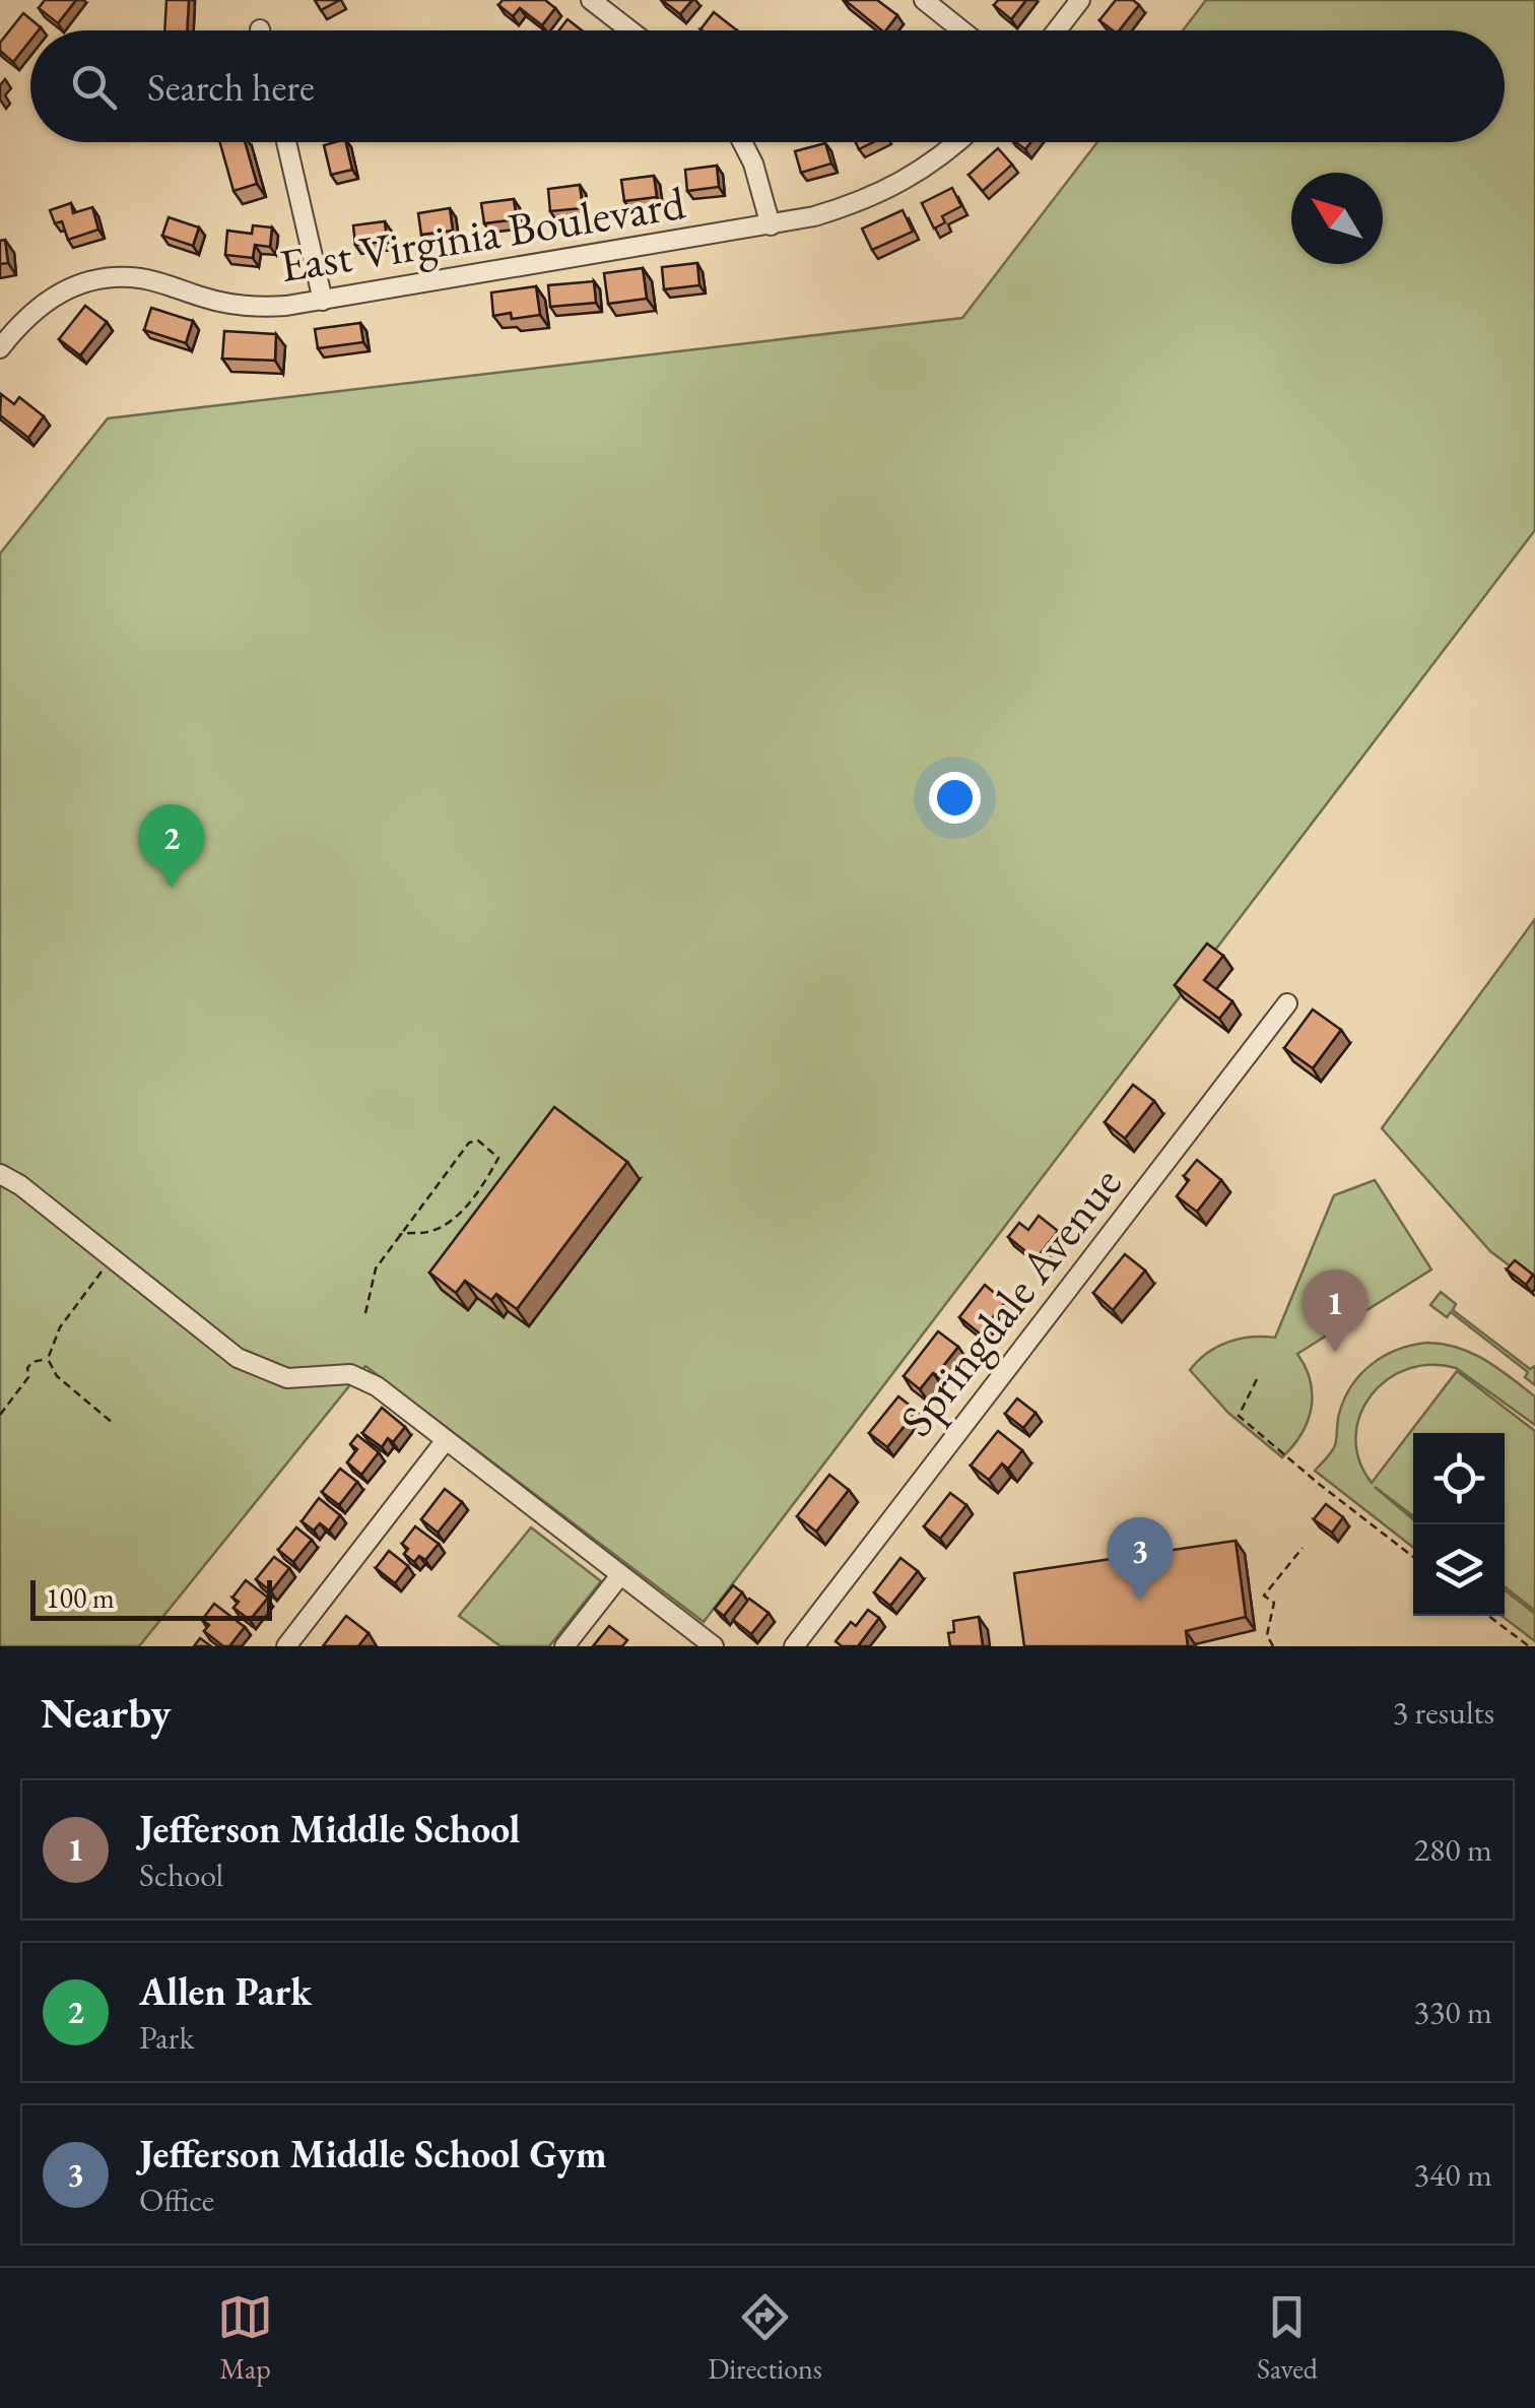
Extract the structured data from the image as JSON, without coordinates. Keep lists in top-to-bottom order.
{
  "streets": {
    "street": ["East Virginia Boulevard", "Springdale Avenue"]
  },
  "scale_bar": "100 m",
  "north": "top left",
  "page": {
    "search": "Search here",
    "pins": ["2", "1", "3"],
    "scale": "100 m",
    "heading": ["Nearby", "3 results"],
    "list": [
      {
        "mark": "1",
        "name": "Jefferson Middle School",
        "note": "School",
        "value": "280 m"
      },
      {
        "mark": "2",
        "name": "Allen Park",
        "note": "Park",
        "value": "330 m"
      },
      {
        "mark": "3",
        "name": "Jefferson Middle School Gym",
        "note": "Office",
        "value": "340 m"
      }
    ],
    "nav": ["Map", "Directions", "Saved"]
  }
}
